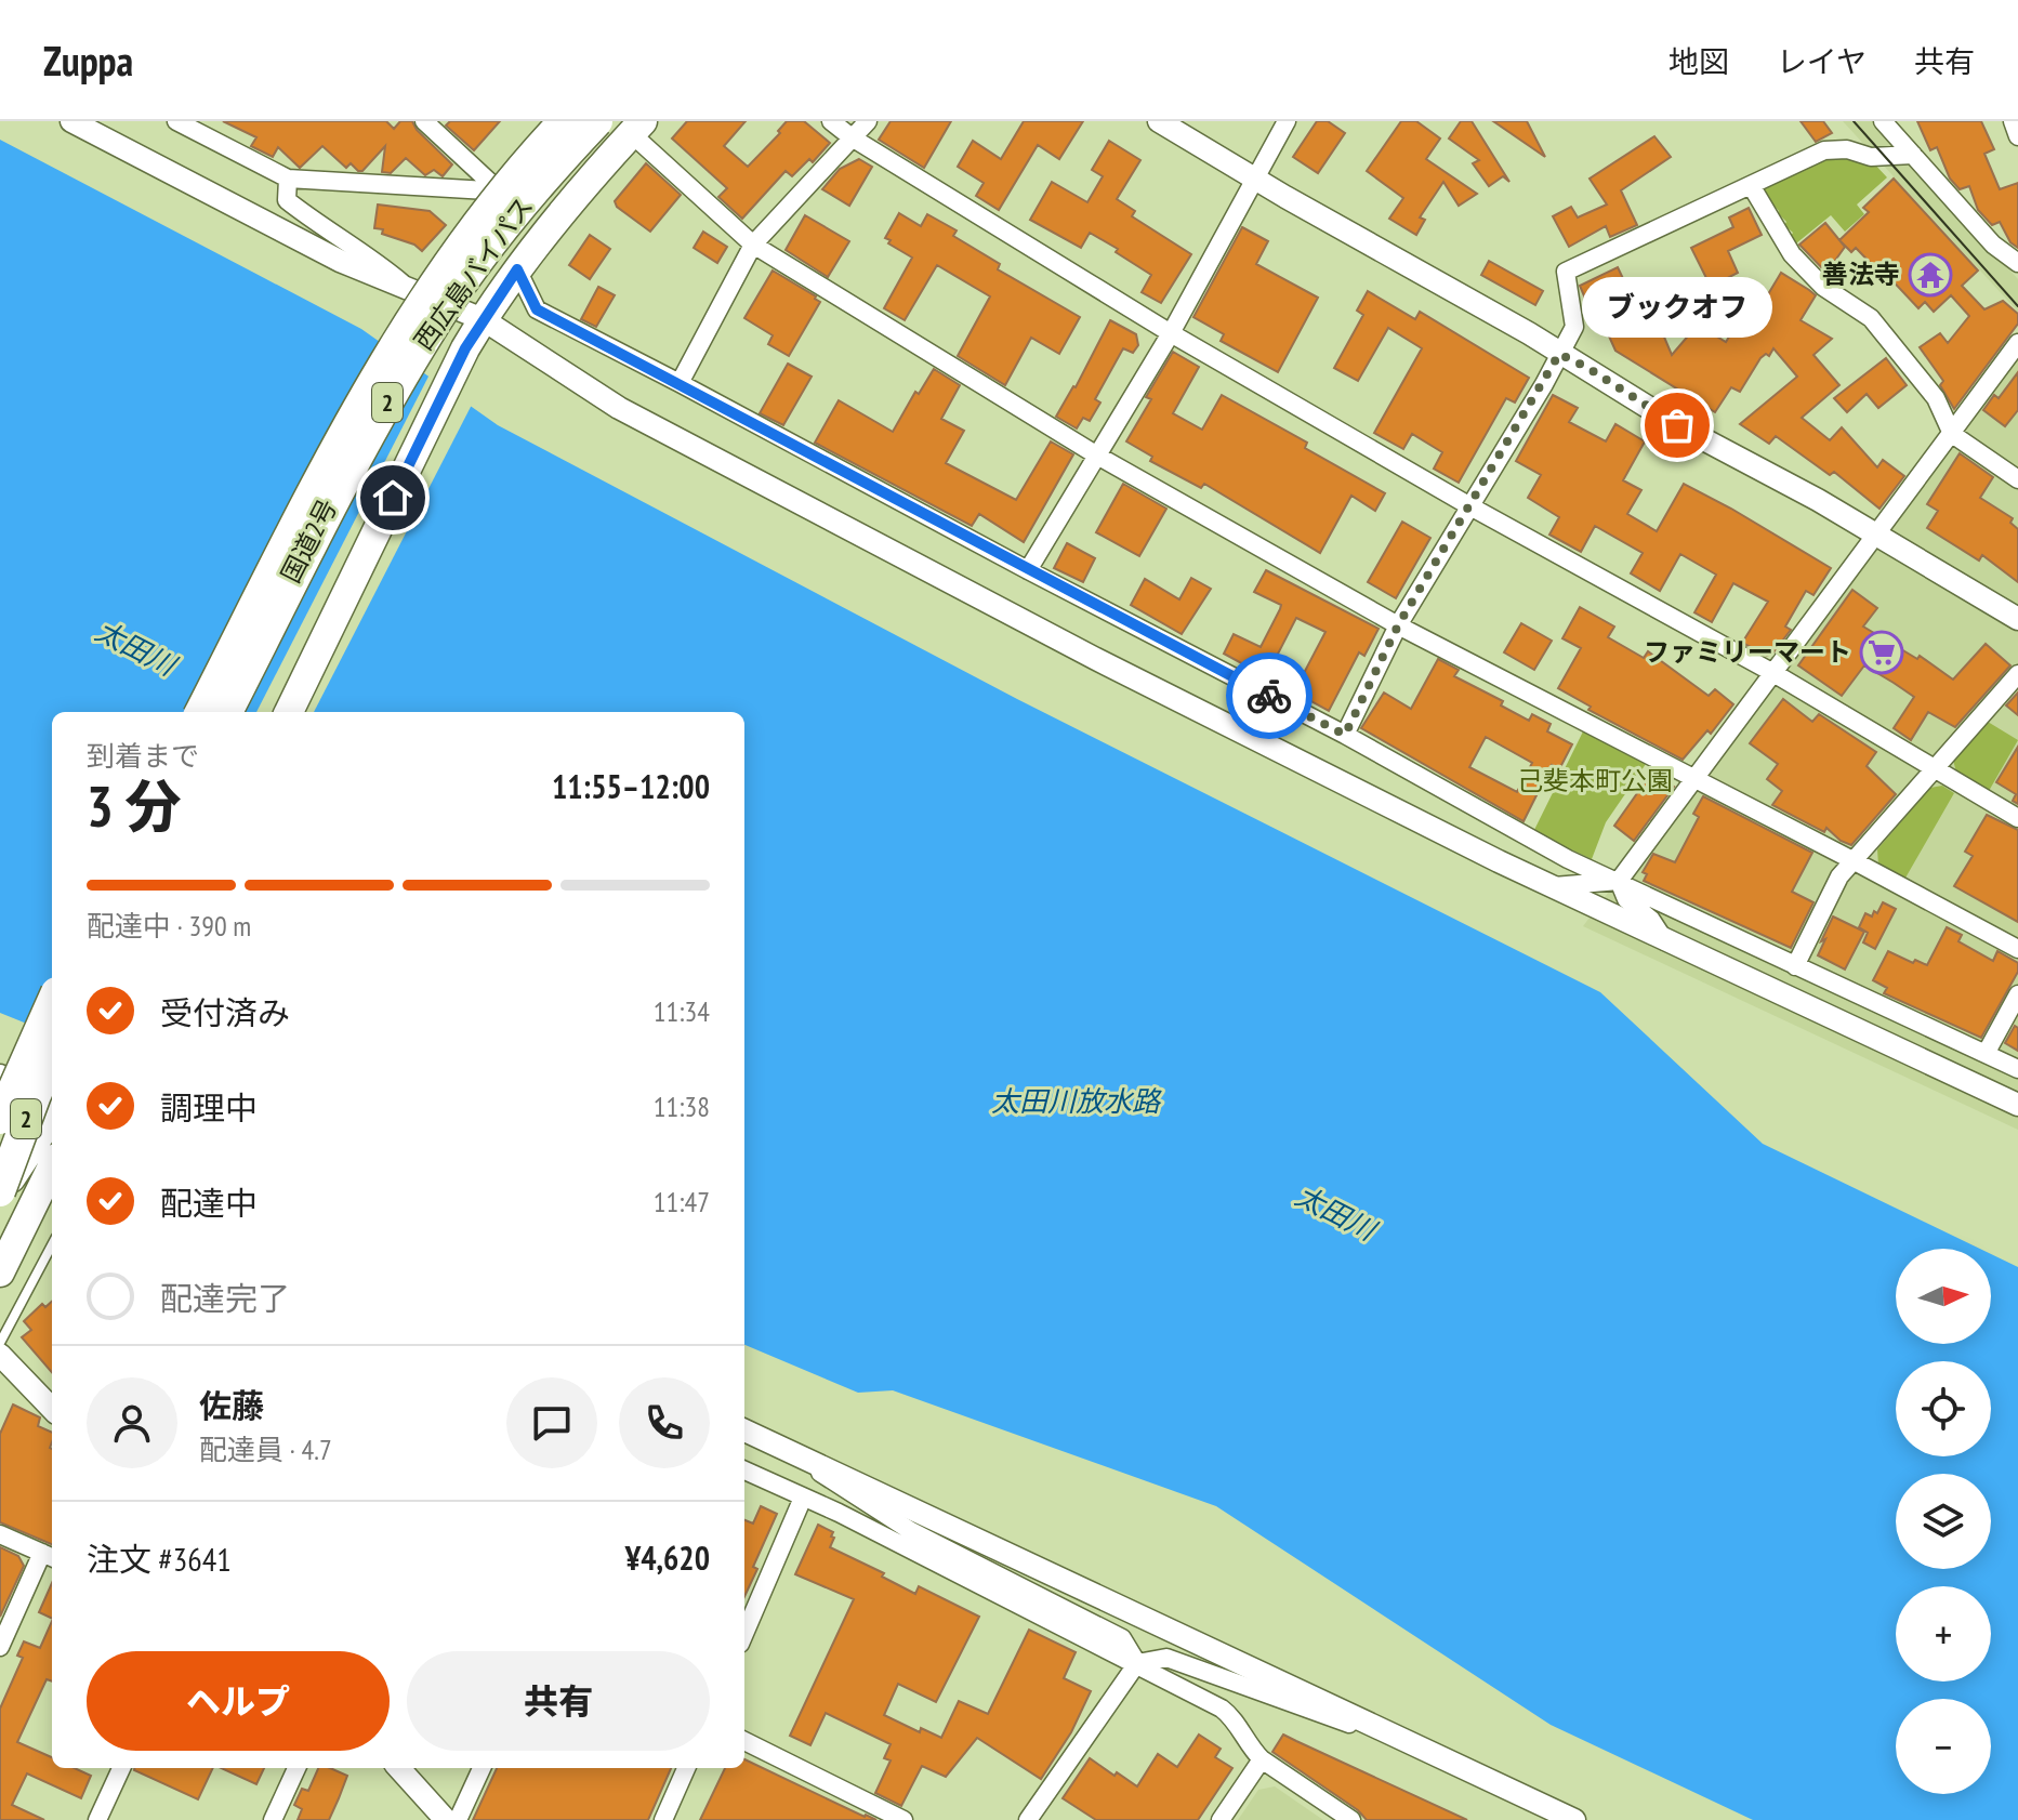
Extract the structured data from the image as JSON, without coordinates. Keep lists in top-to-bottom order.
{
  "streets": {
    "highway": ["西広島バイパス", "2", "国道2号"]
  },
  "crossings": [
    ["西広島バイパス", "国道2号"]
  ],
  "water": ["太田川", "太田川放水路"],
  "parks": ["己斐本町公園"],
  "places": {
    "temple": ["善法寺"],
    "other": ["ブックオフ"],
    "supermarket": ["ファミリーマート"]
  },
  "north": "right",
  "page": {
    "header": "Zuppa",
    "nav": ["地図", "レイヤ", "共有"],
    "bubble": "ブックオフ",
    "heading": ["3 分", "到着まで", "11:55–12:00"],
    "panel": [
      "佐藤",
      "配達員 · 4.7",
      "注文 #3641",
      "¥4,620"
    ],
    "bar": "配達中 · 390 m",
    "list": [
      ["受付済み", "11:34"],
      ["調理中", "11:38"],
      ["配達中", "11:47"],
      "配達完了"
    ],
    "map_buttons": ["+", "−"],
    "buttons": ["ヘルプ", "共有"]
  }
}
